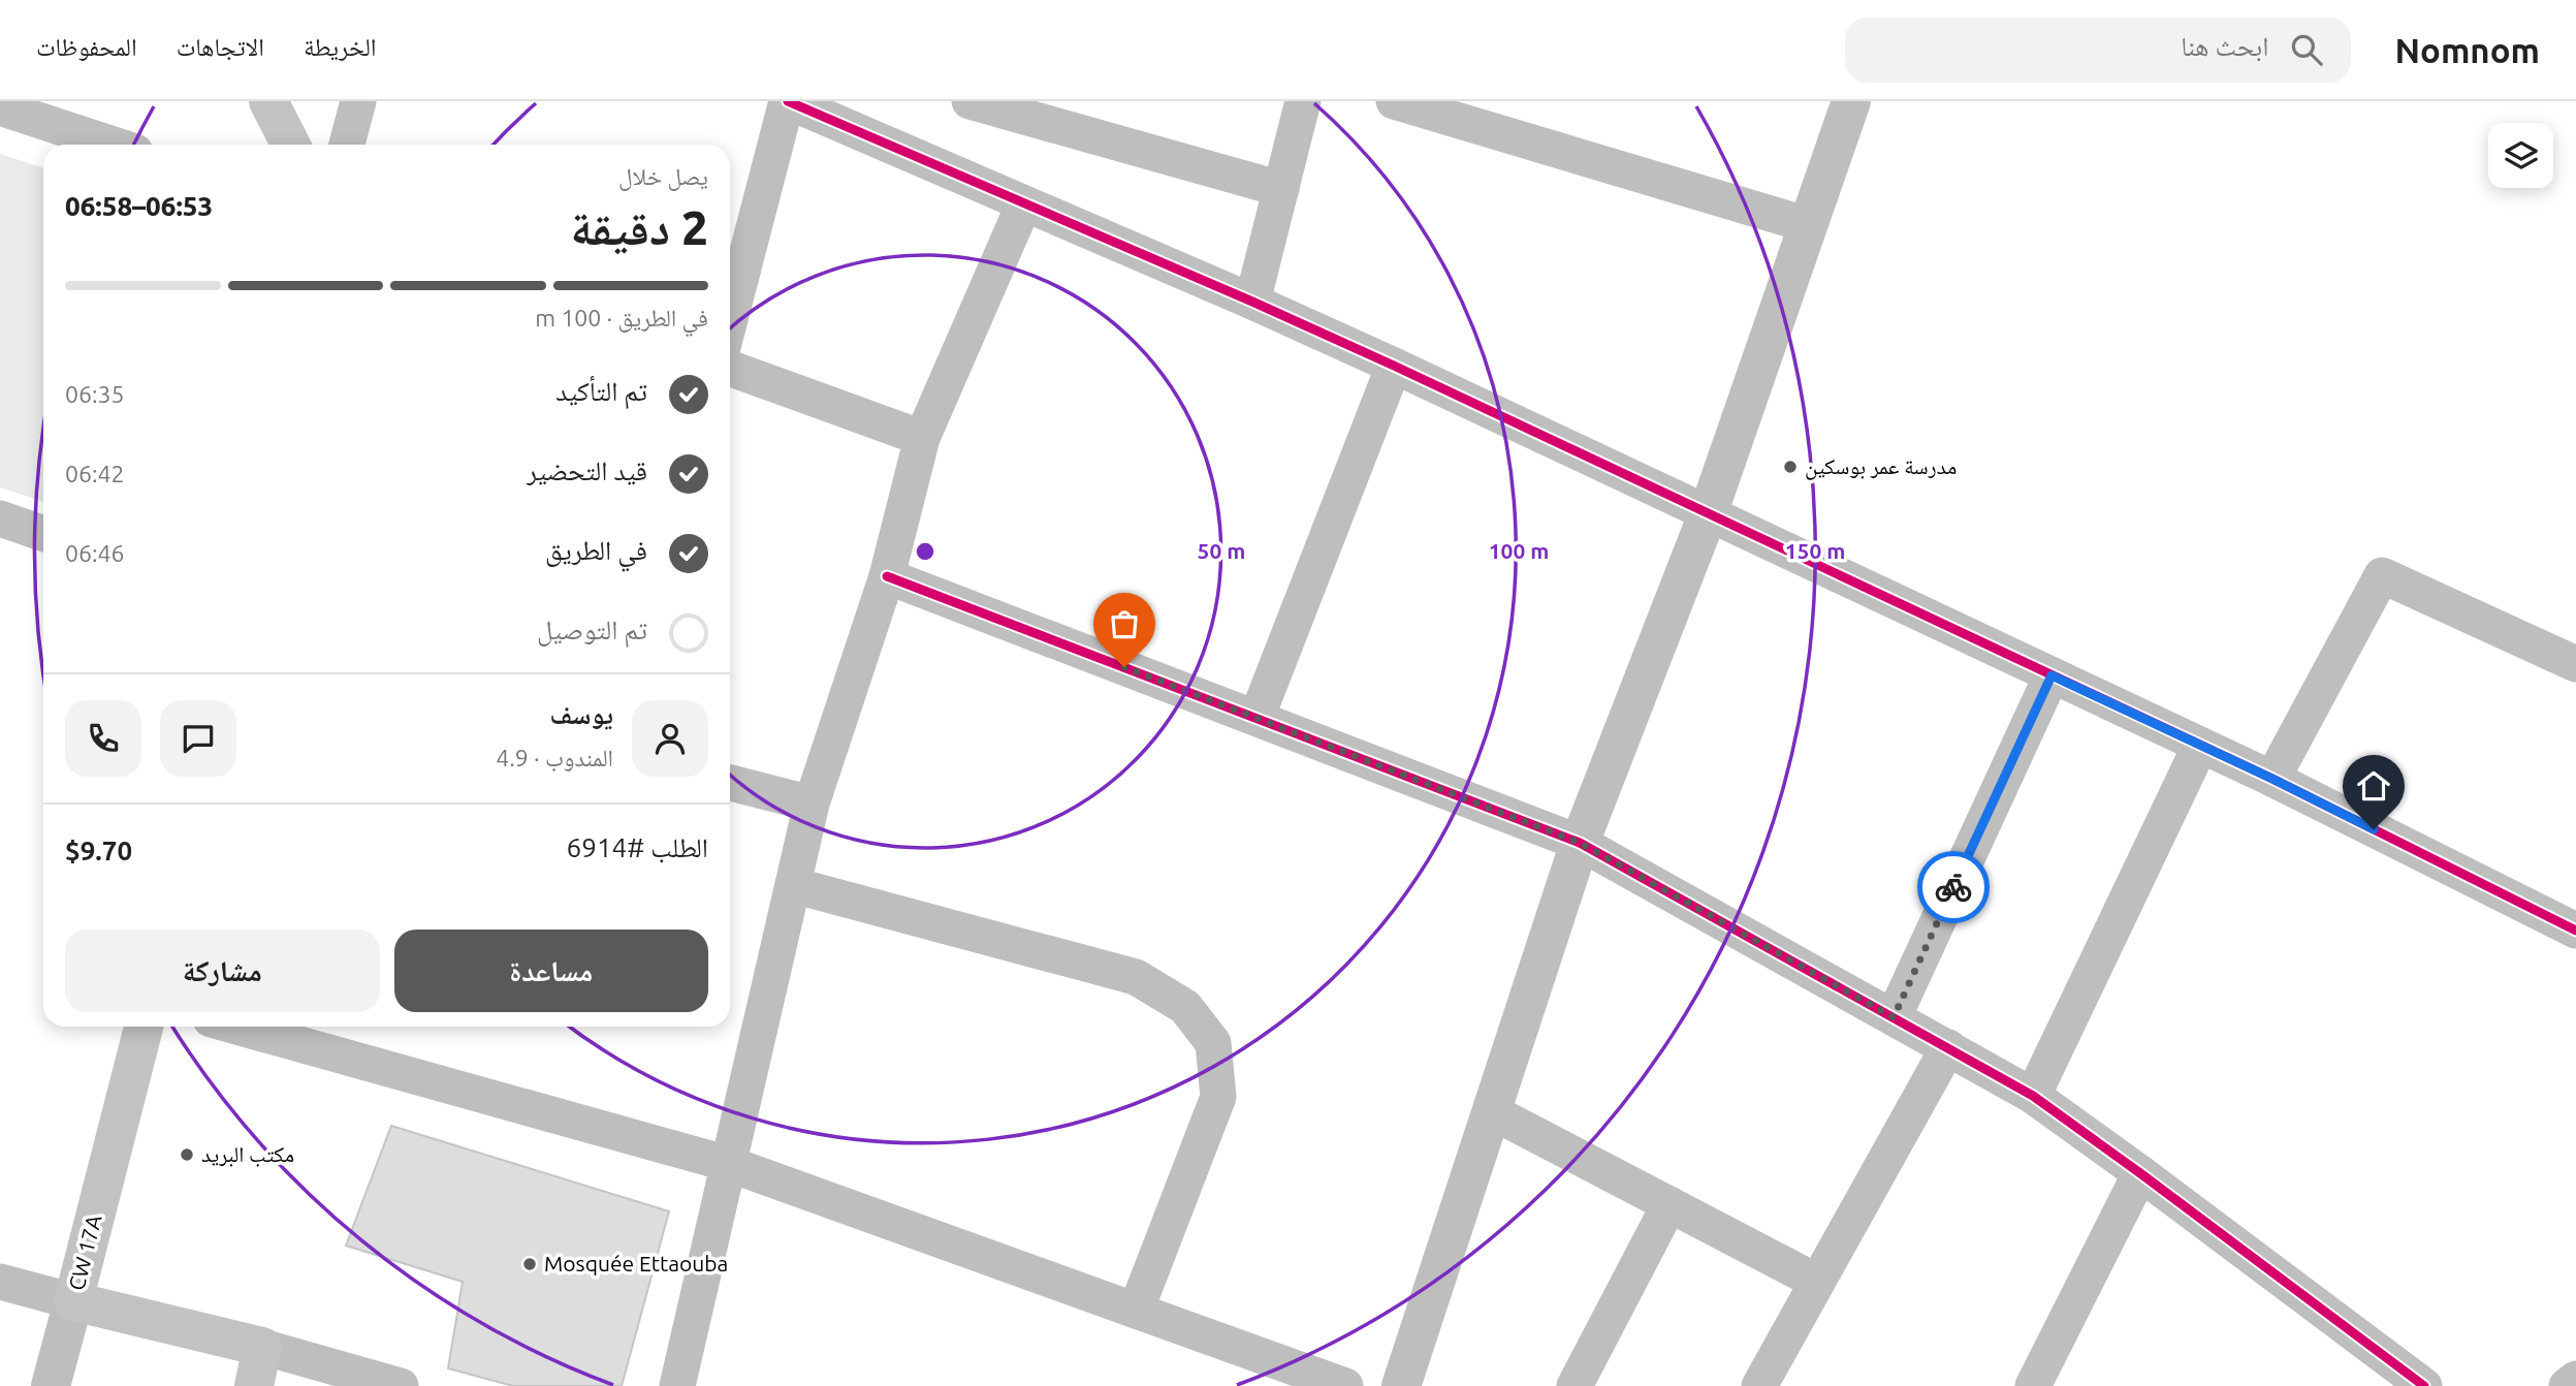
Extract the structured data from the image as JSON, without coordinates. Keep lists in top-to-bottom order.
{
  "streets": {
    "main road": ["CW 17A"]
  },
  "places": ["مدرسة عمر بوسكين", "مكتب البريد", "Mosquée Ettaouba"],
  "page": {
    "header": "Nomnom",
    "search": "ابحث هنا",
    "nav": ["الخريطة", "الاتجاهات", "المحفوظات"],
    "heading": ["2 دقيقة", "يصل خلال", "06:53–06:58"],
    "panel": [
      "يوسف",
      "المندوب · 4.9",
      "الطلب #6914",
      "$9.70"
    ],
    "bar": "في الطريق · 100 m",
    "list": [
      ["تم التأكيد", "06:35"],
      ["قيد التحضير", "06:42"],
      ["في الطريق", "06:46"],
      "تم التوصيل"
    ],
    "buttons": ["مساعدة", "مشاركة"]
  },
  "rings": ["50 m", "100 m", "150 m"]
}
